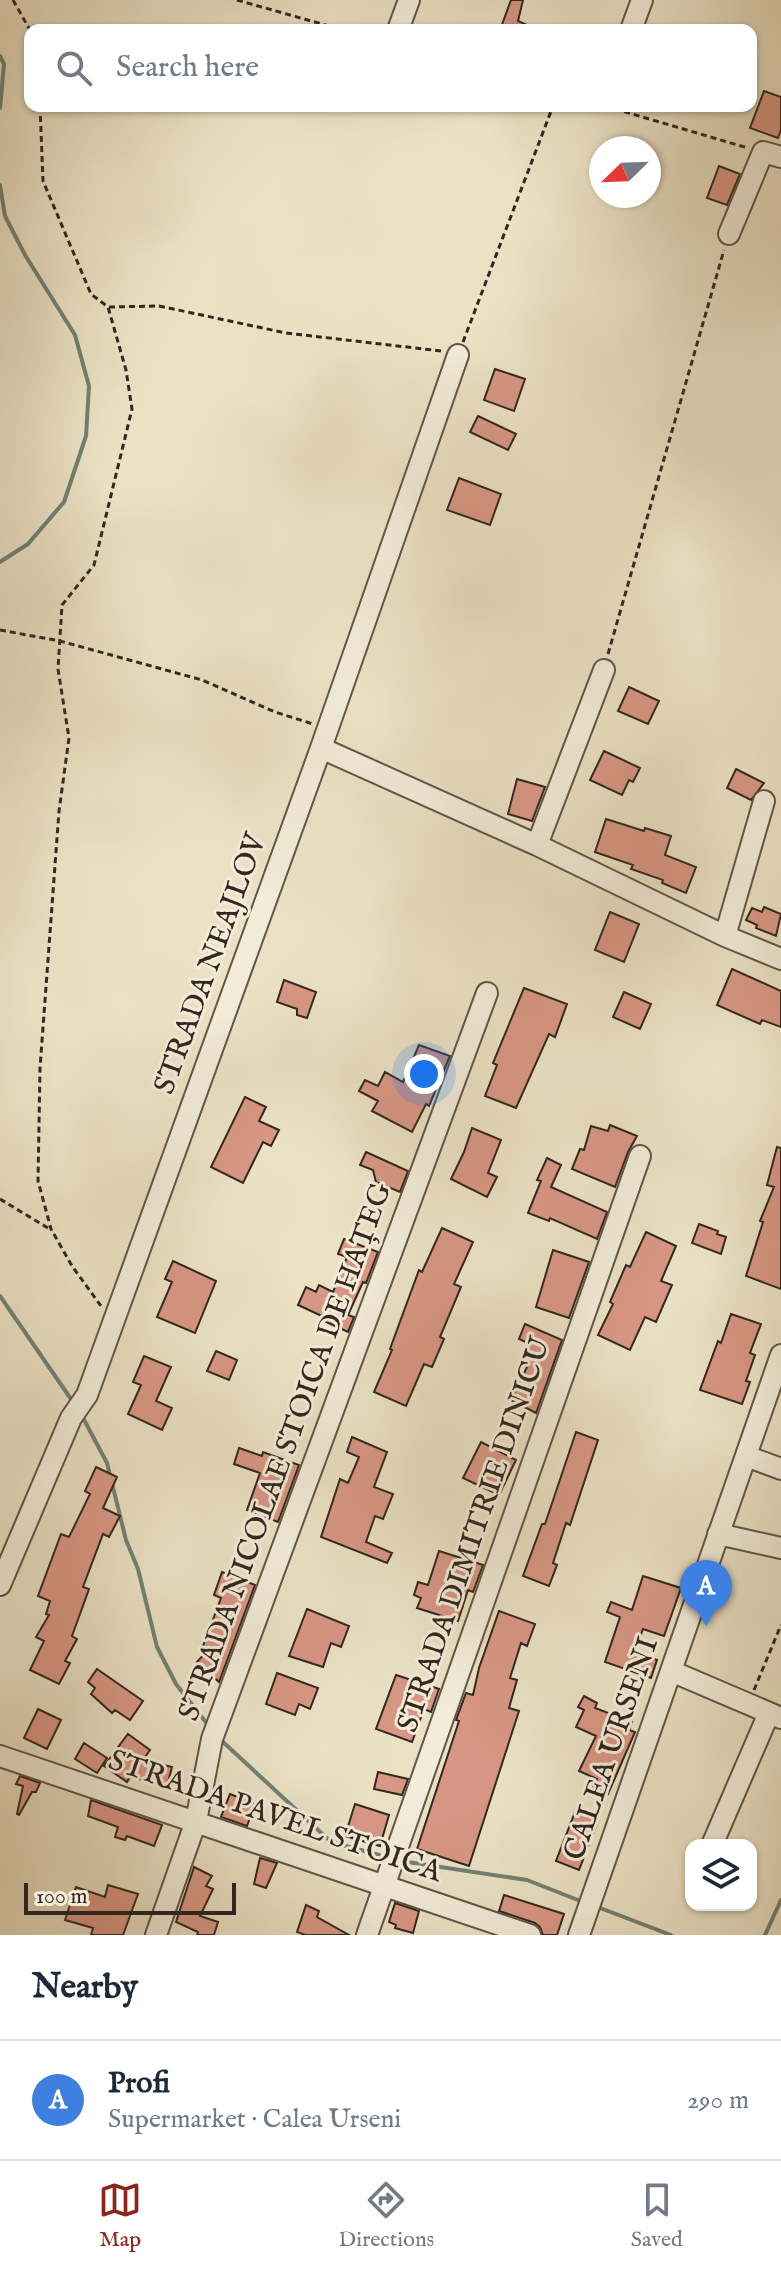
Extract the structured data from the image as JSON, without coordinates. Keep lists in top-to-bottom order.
{
  "streets": {
    "street": [
      "STRADA NEAJLOV",
      "STRADA NICOLAE STOICA DE HAȚEG",
      "STRADA DIMITRIE DINICU",
      "CALEA URSENI",
      "STRADA PAVEL STOICA"
    ]
  },
  "crossings": [
    ["STRADA NICOLAE STOICA DE HAȚEG", "STRADA PAVEL STOICA"],
    ["STRADA DIMITRIE DINICU", "STRADA PAVEL STOICA"]
  ],
  "scale_bar": "100 m",
  "north": "bottom left",
  "page": {
    "search": "Search here",
    "pins": "A",
    "scale": "100 m",
    "heading": "Nearby",
    "list": [
      {
        "mark": "A",
        "name": "Profi",
        "note": "Supermarket · Calea Urseni",
        "value": "290 m"
      }
    ],
    "nav": ["Map", "Directions", "Saved"]
  }
}
